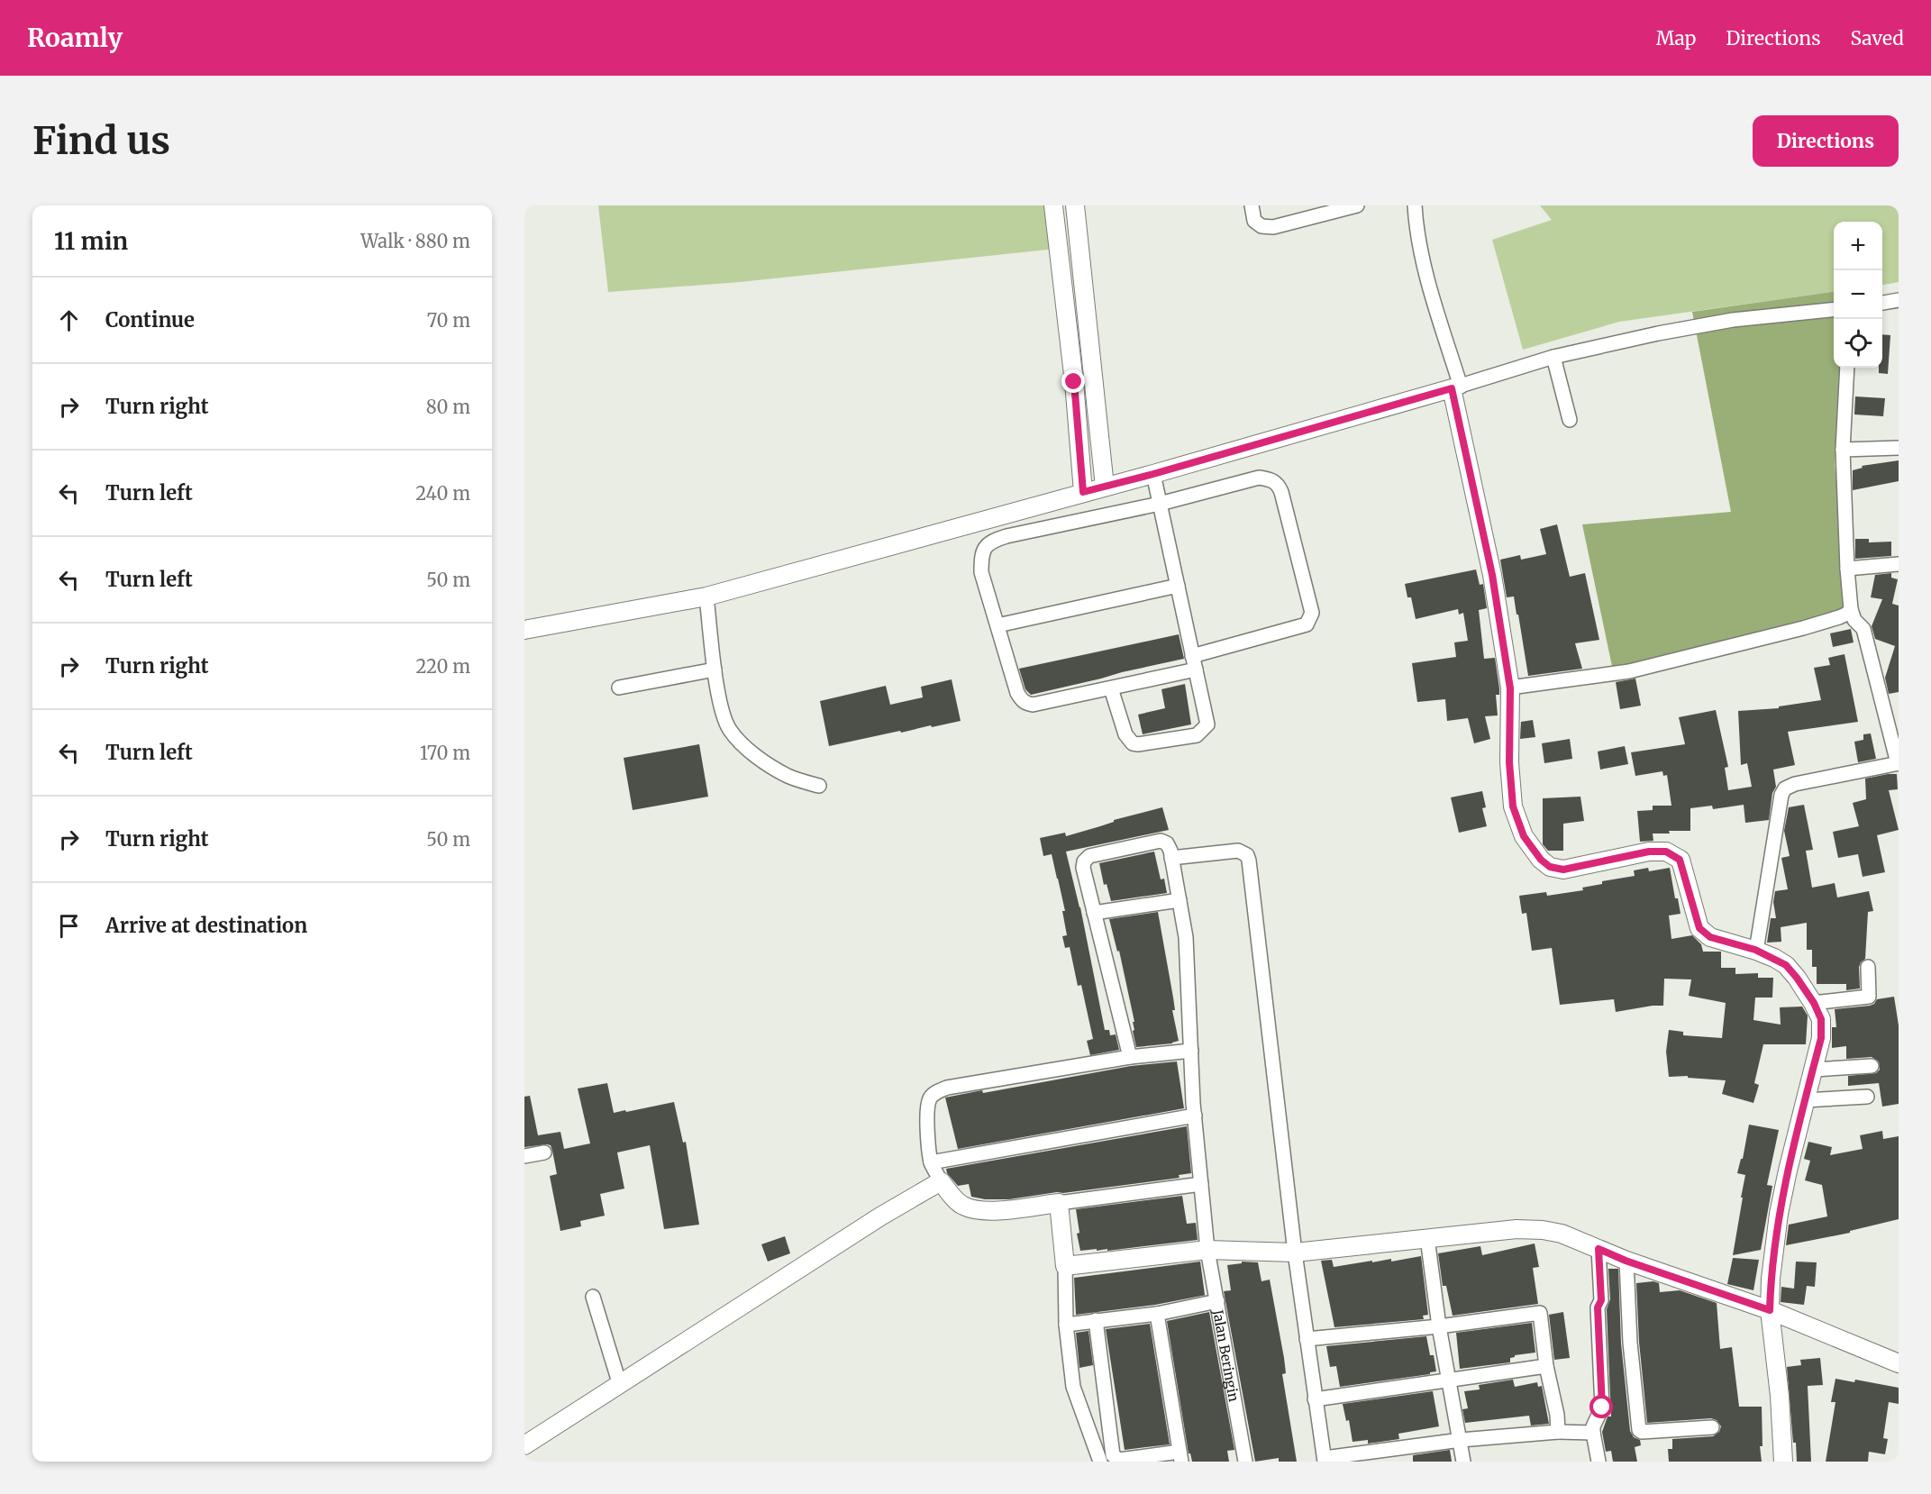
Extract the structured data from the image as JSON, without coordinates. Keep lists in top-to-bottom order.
{
  "streets": {
    "street": ["Jalan Beringin"]
  },
  "page": {
    "header": "Roamly",
    "nav": ["Map", "Directions", "Saved"],
    "buttons": "Directions",
    "title": "Find us",
    "heading": ["11 min", "Walk · 880 m"],
    "map_buttons": ["+", "−"],
    "list": [
      ["Continue", "70 m"],
      ["Turn right", "80 m"],
      ["Turn left", "240 m"],
      ["Turn left", "50 m"],
      ["Turn right", "220 m"],
      ["Turn left", "170 m"],
      ["Turn right", "50 m"],
      "Arrive at destination"
    ]
  }
}
